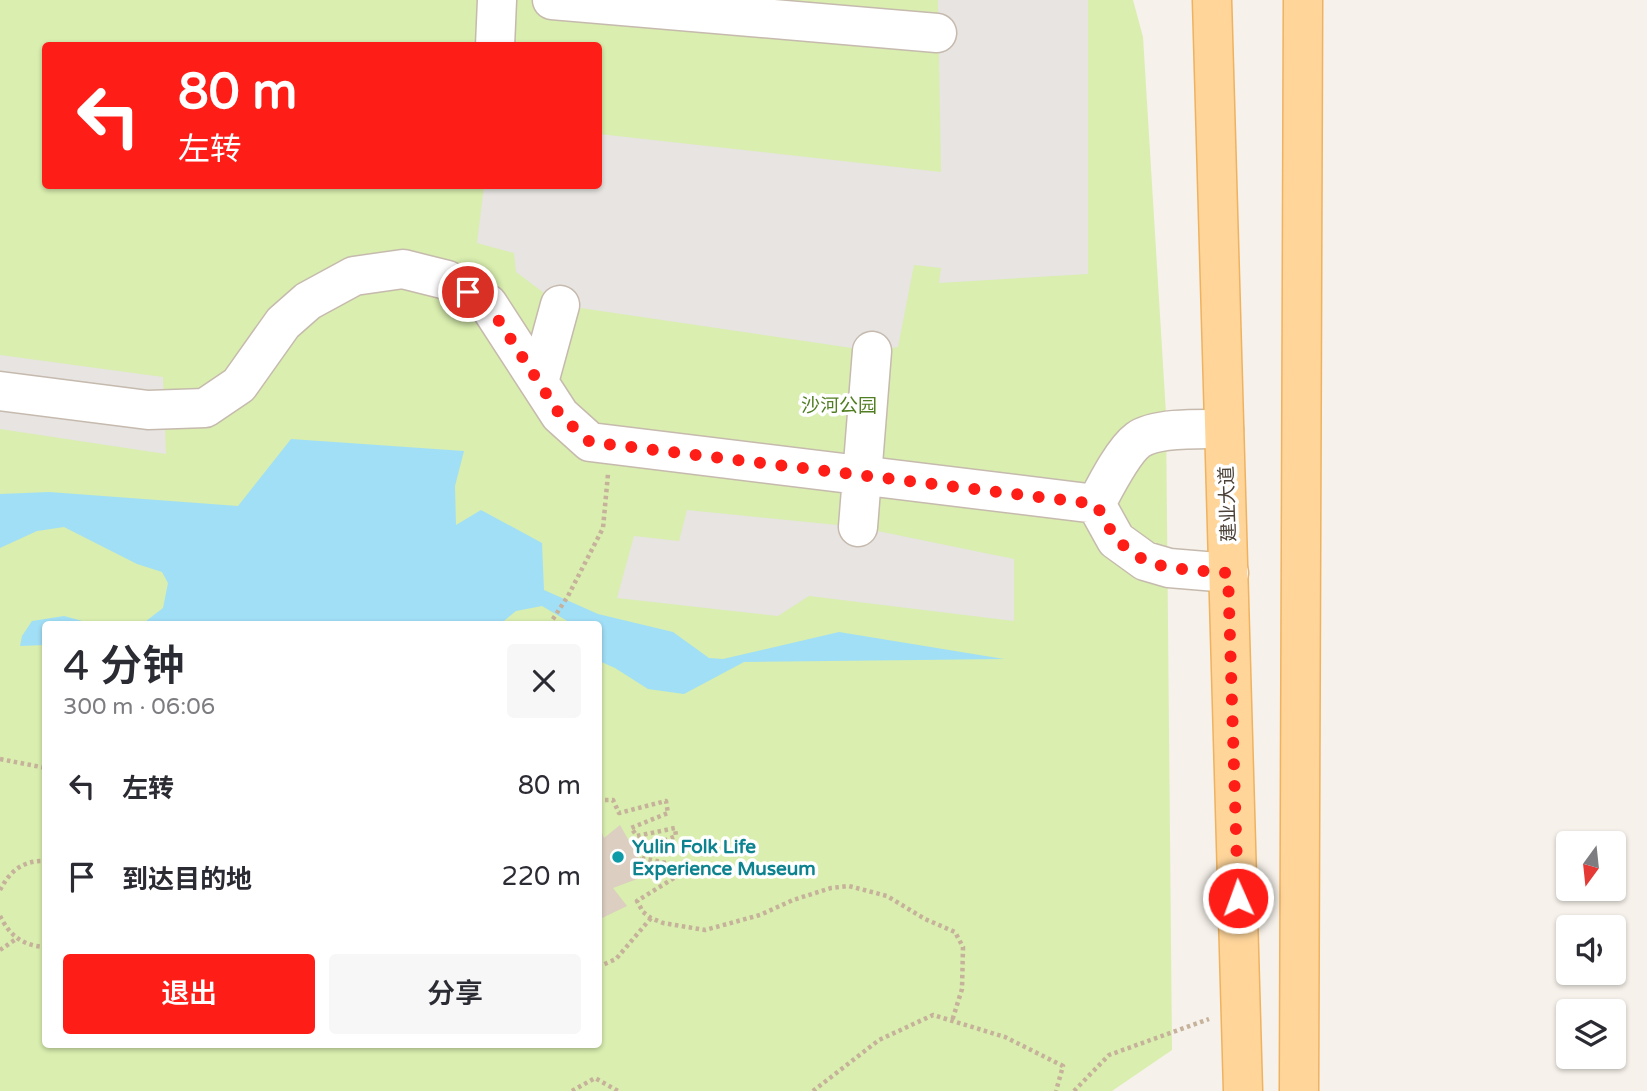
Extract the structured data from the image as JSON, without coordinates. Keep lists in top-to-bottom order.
{
  "streets": {
    "main road": ["建业大道"]
  },
  "parks": ["沙河公园"],
  "places": ["Yulin Folk Life Experience Museum"],
  "north": "bottom",
  "page": {
    "turn": ["80 m", "左转"],
    "heading": ["4 分钟", "300 m · 06:06"],
    "list": [
      {
        "name": "左转",
        "value": "80 m"
      },
      {
        "name": "到达目的地",
        "value": "220 m"
      }
    ],
    "buttons": ["退出", "分享"]
  }
}
